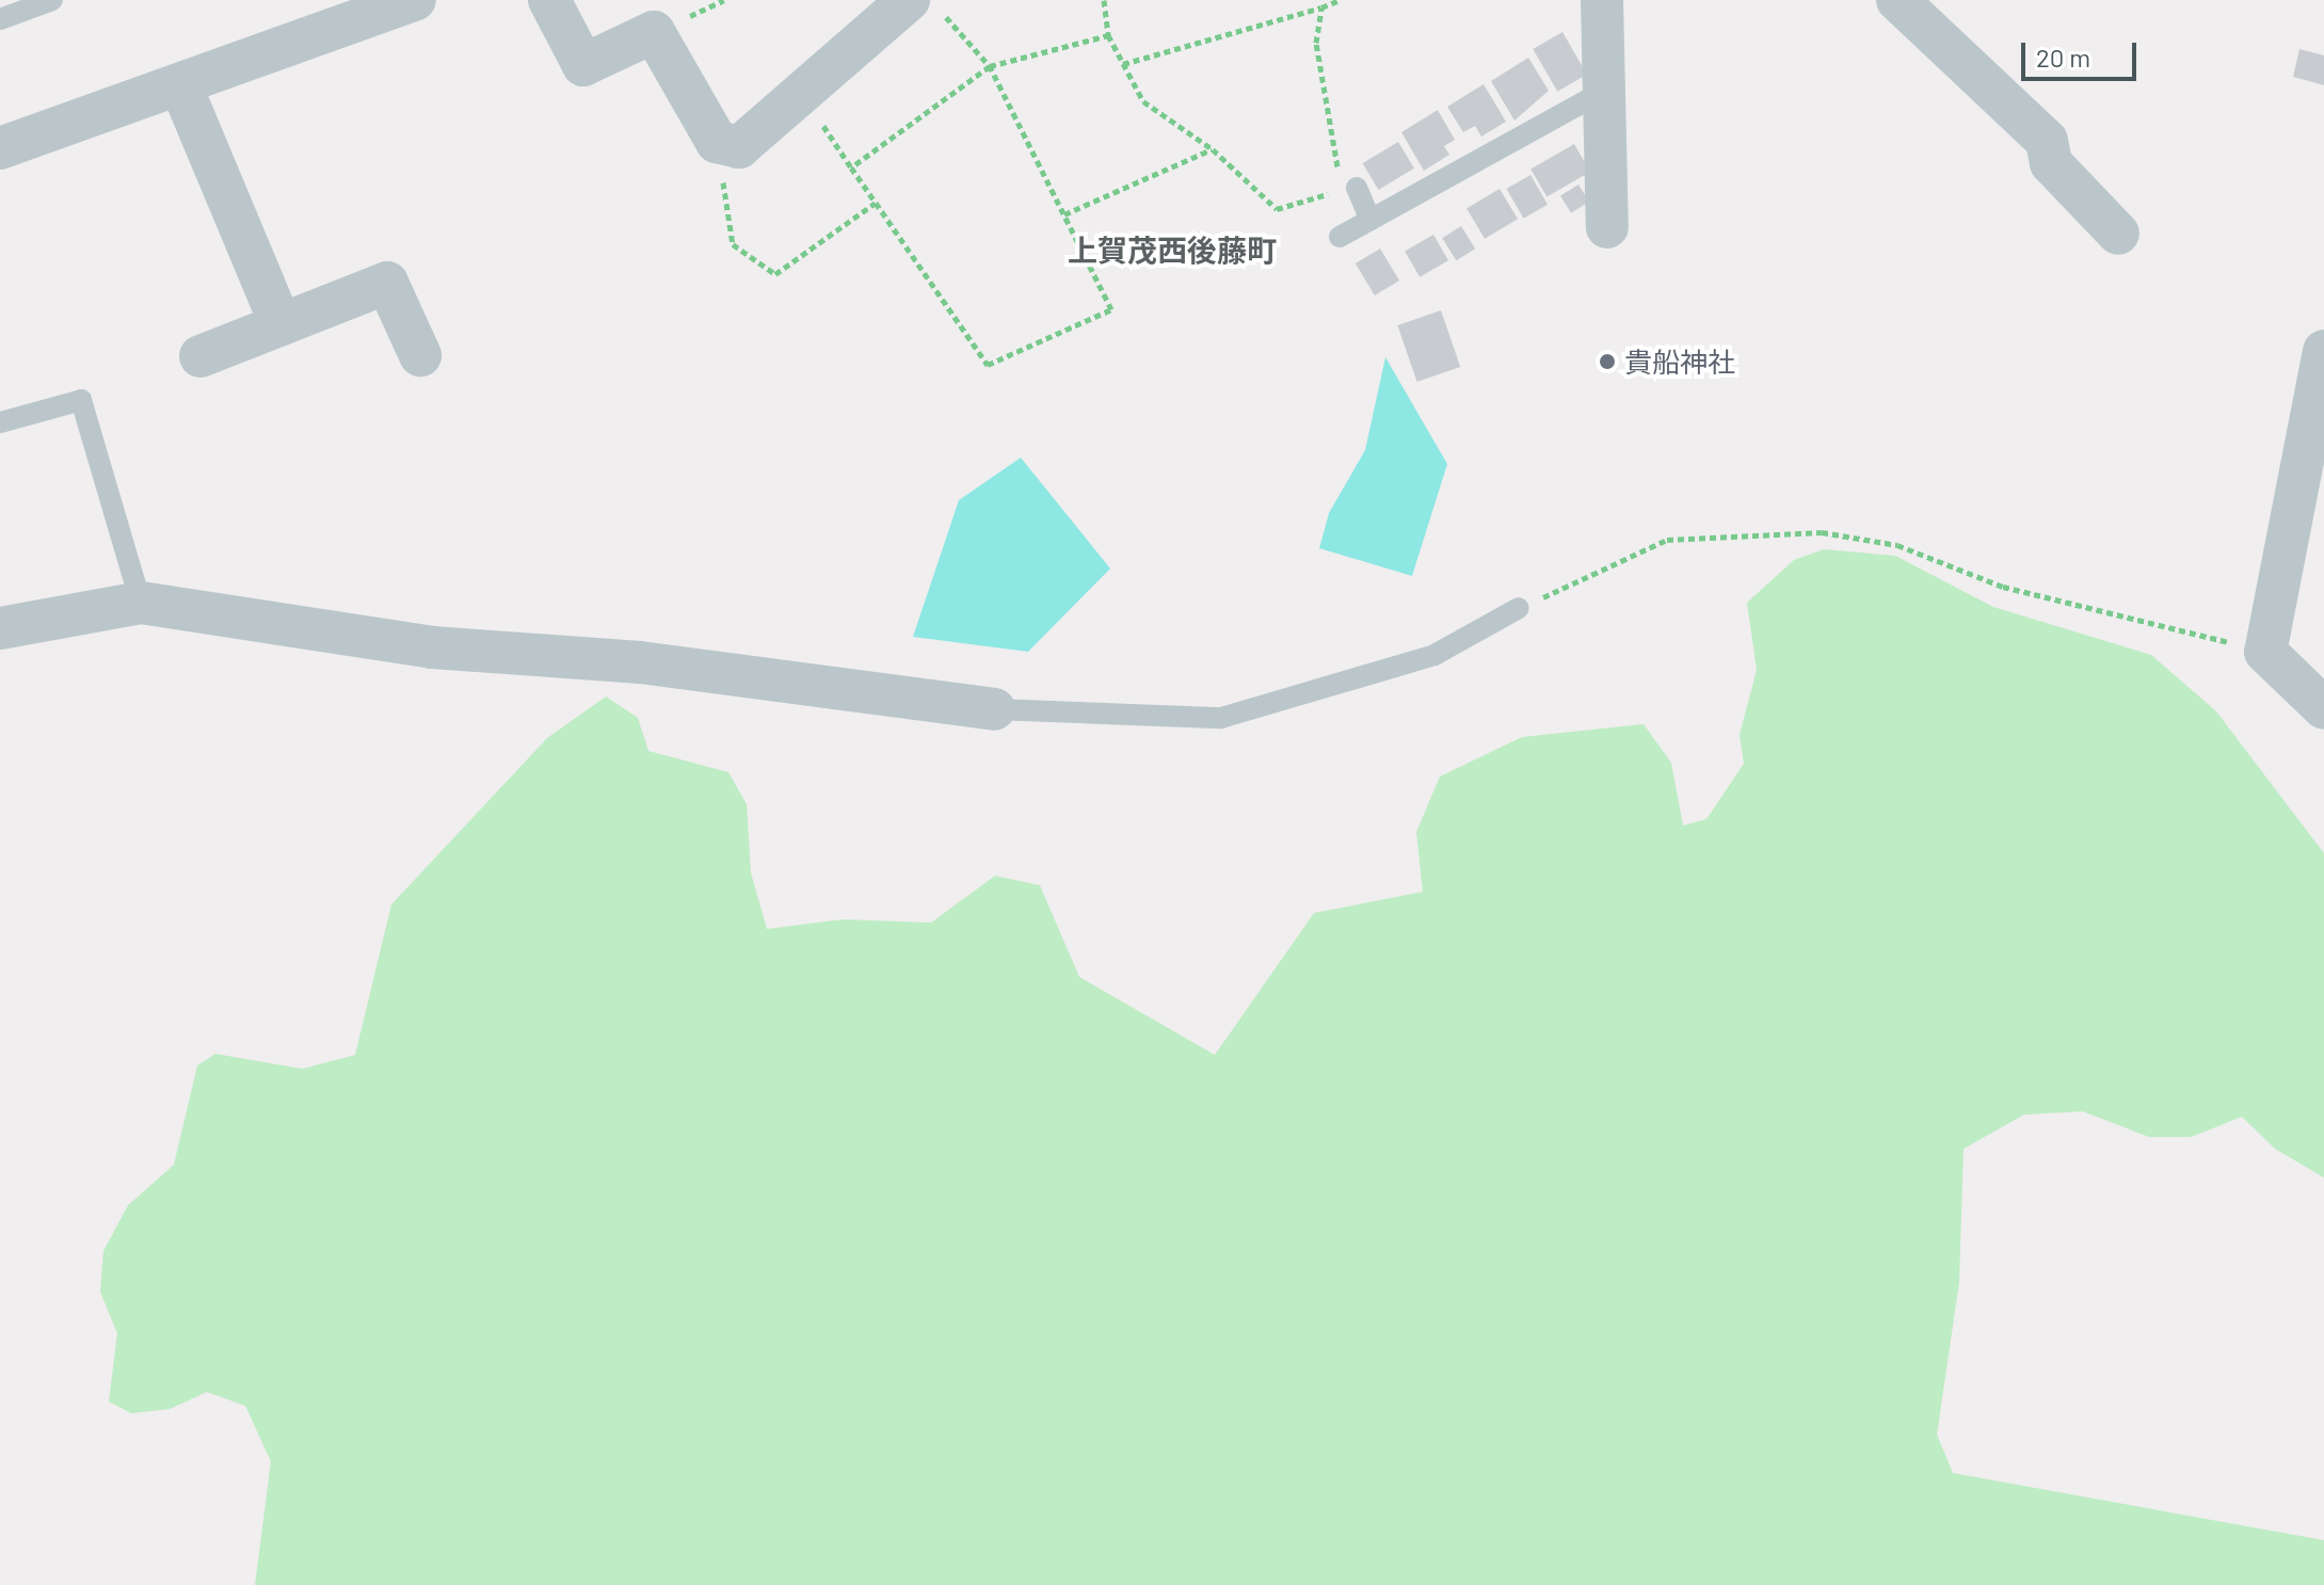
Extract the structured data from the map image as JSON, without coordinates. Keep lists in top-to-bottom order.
{
  "districts": ["上賀茂西後藤町"],
  "places": ["貴船神社"],
  "scale_bar": "20 m"
}
